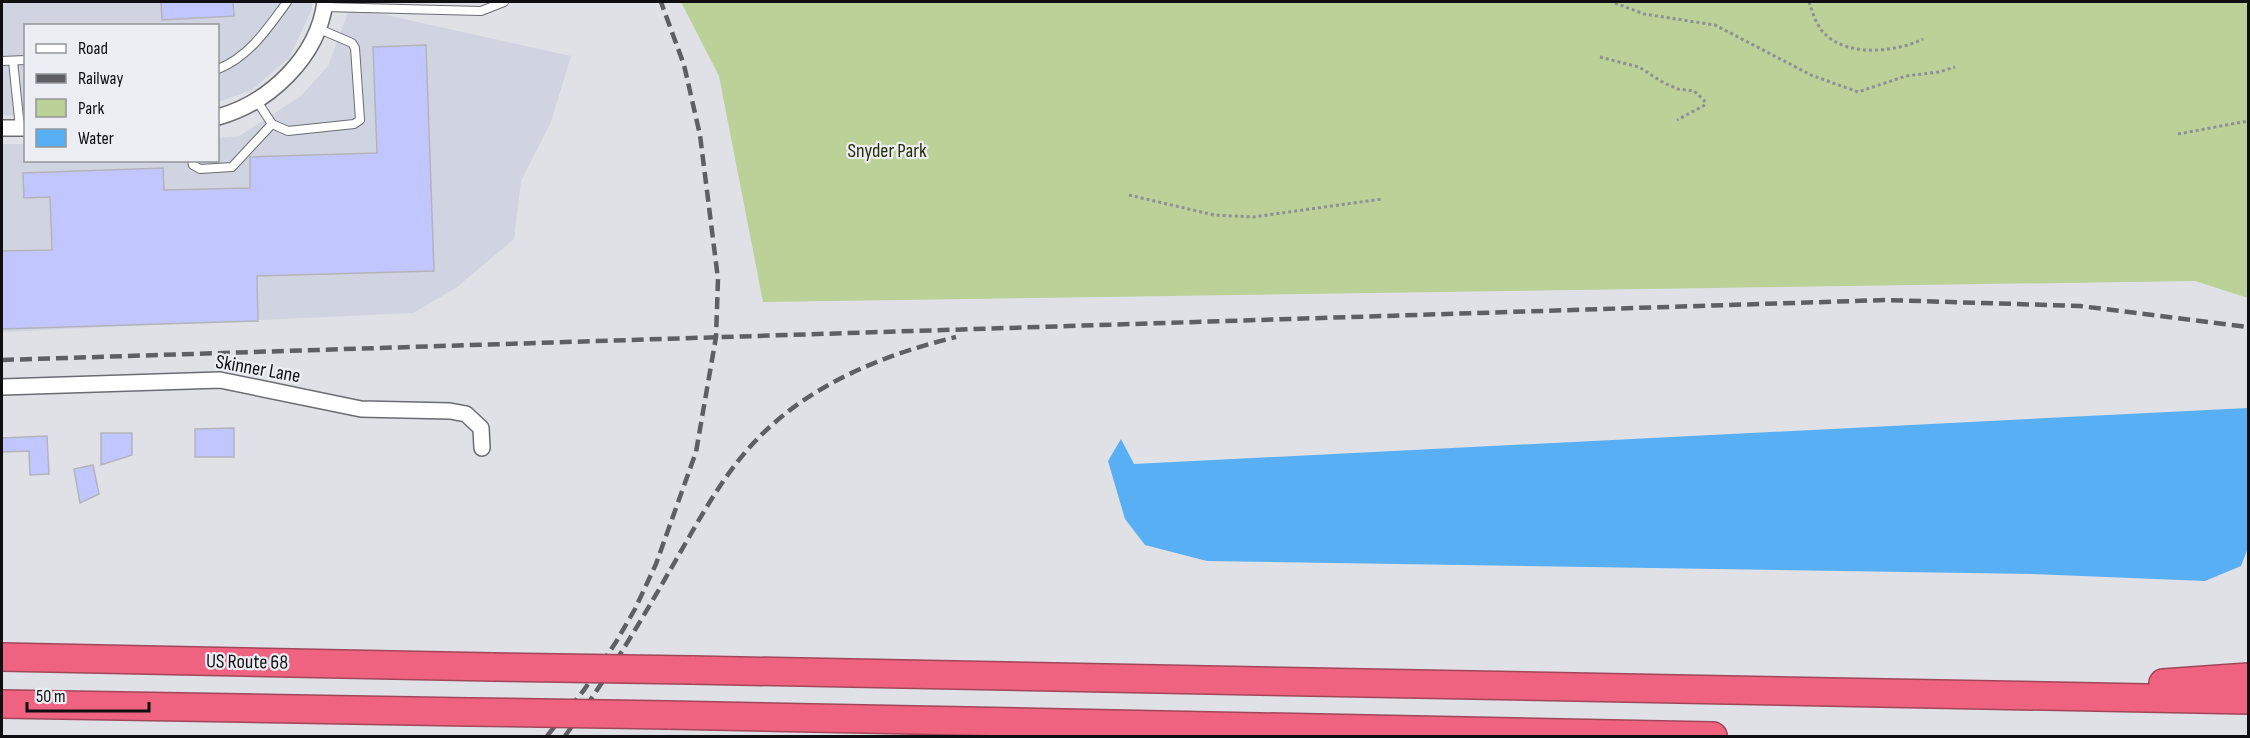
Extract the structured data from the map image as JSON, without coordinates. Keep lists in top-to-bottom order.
{
  "streets": {
    "highway": ["US Route 68"],
    "street": ["Skinner Lane"]
  },
  "parks": ["Snyder Park"],
  "legend": [
    "Road",
    "Railway",
    "Park",
    "Water"
  ],
  "scale_bar": "50 m"
}
